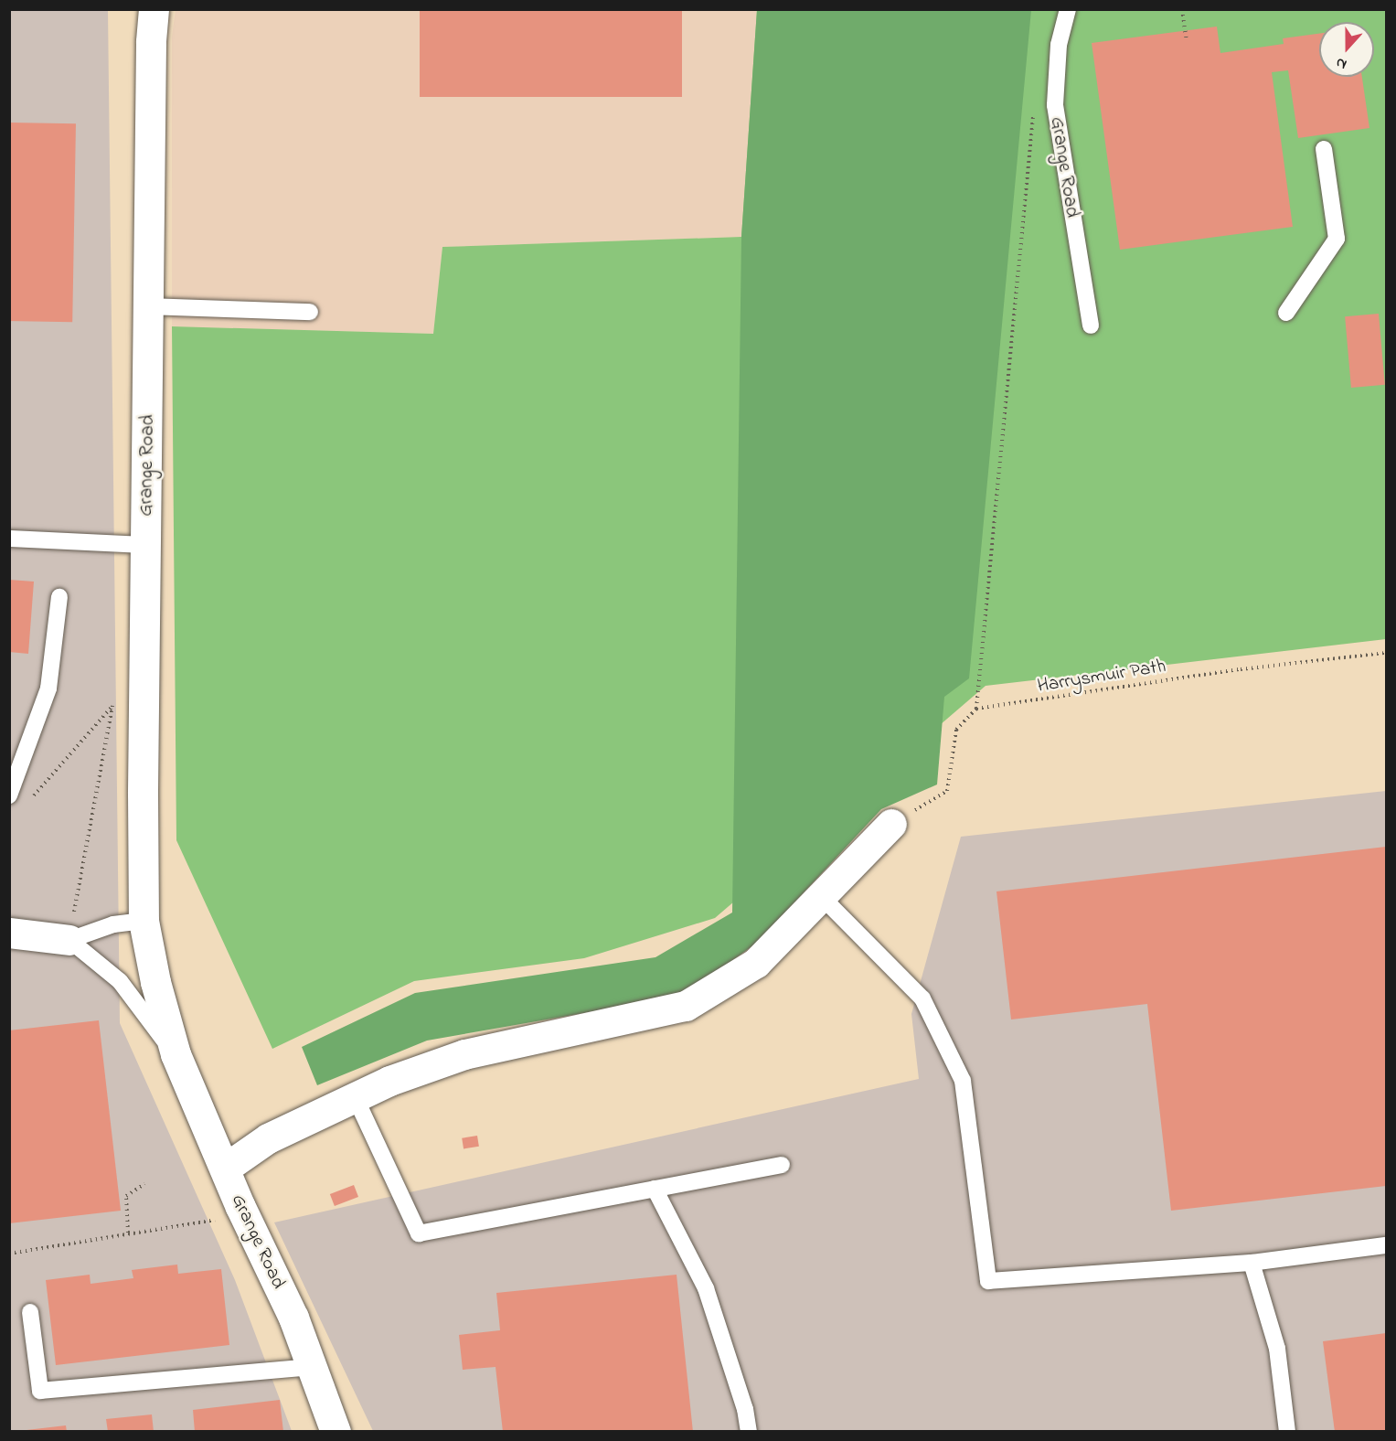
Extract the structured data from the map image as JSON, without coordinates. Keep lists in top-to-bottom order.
{
  "streets": {
    "street": ["Grange Road"],
    "path": ["Harrysmuir Path"]
  },
  "north": "bottom"
}
